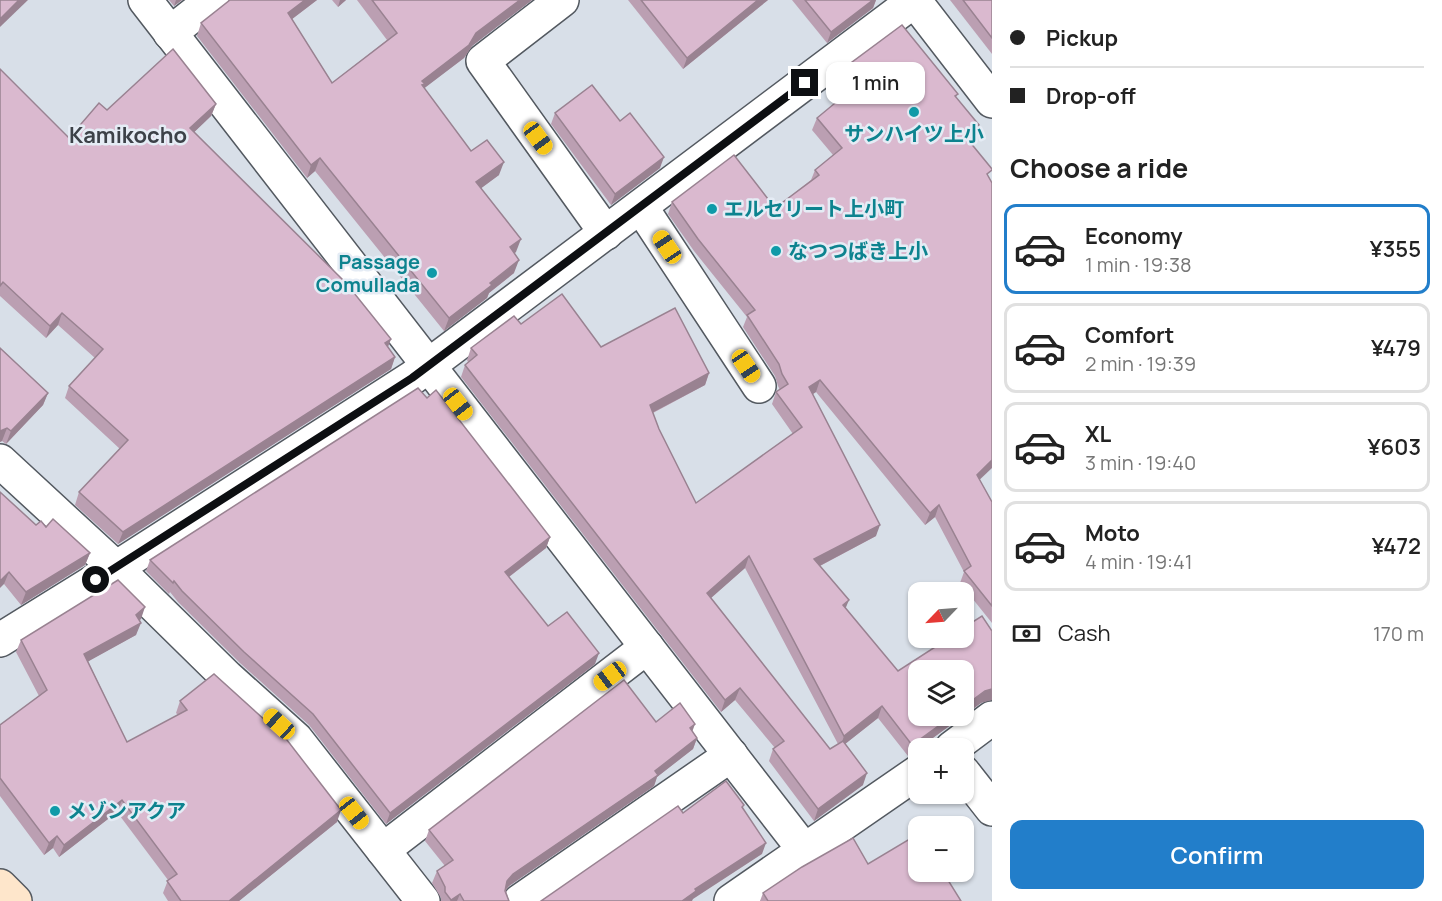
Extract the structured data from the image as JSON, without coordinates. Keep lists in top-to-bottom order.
{
  "districts": ["Kamikocho"],
  "places": [
    "サンハイツ上小",
    "エルセリート上小町",
    "なつつばき上小",
    "Passage Comullada",
    "メゾンアクア"
  ],
  "north": "bottom left",
  "page": {
    "banner": ["Pickup", "Drop-off"],
    "bubble": "1 min",
    "heading": "Choose a ride",
    "list": [
      {
        "name": "Economy",
        "note": "1 min · 19:38",
        "value": "¥355"
      },
      {
        "name": "Comfort",
        "note": "2 min · 19:39",
        "value": "¥479"
      },
      {
        "name": "XL",
        "note": "3 min · 19:40",
        "value": "¥603"
      },
      {
        "name": "Moto",
        "note": "4 min · 19:41",
        "value": "¥472"
      }
    ],
    "map_buttons": ["+", "−"],
    "pay": ["Cash", "170 m"],
    "buttons": "Confirm"
  }
}
